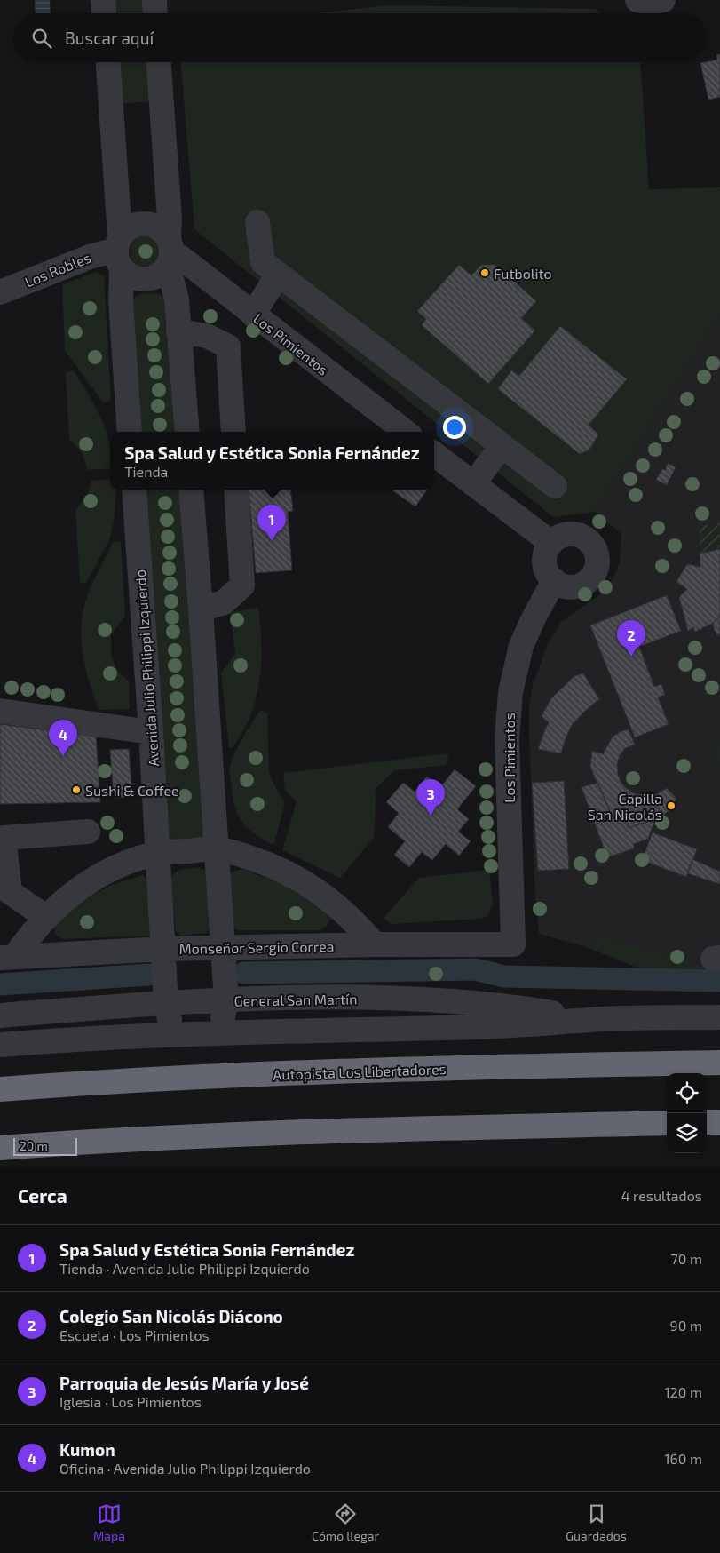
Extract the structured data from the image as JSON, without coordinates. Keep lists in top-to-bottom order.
{
  "streets": {
    "highway": ["Autopista Los Libertadores"],
    "street": [
      "Los Robles",
      "Los Pimientos",
      "Avenida Julio Philippi Izquierdo",
      "Monseñor Sergio Correa",
      "General San Martín"
    ]
  },
  "crossings": [
    ["Los Robles", "Los Pimientos"],
    ["Los Pimientos", "Monseñor Sergio Correa"],
    ["Avenida Julio Philippi Izquierdo", "Monseñor Sergio Correa"],
    ["Avenida Julio Philippi Izquierdo", "General San Martín"]
  ],
  "places": ["Futbolito", "Sushi & Coffee", "Capilla San Nicolás"],
  "scale_bar": "20 m",
  "page": {
    "search": "Buscar aquí",
    "popup": ["Spa Salud y Estética Sonia Fernández", "Tienda"],
    "pins": [
      "1",
      "2",
      "4",
      "3"
    ],
    "scale": "20 m",
    "heading": ["Cerca", "4 resultados"],
    "list": [
      {
        "mark": "1",
        "name": "Spa Salud y Estética Sonia Fernández",
        "note": "Tienda · Avenida Julio Philippi Izquierdo",
        "value": "70 m"
      },
      {
        "mark": "2",
        "name": "Colegio San Nicolás Diácono",
        "note": "Escuela · Los Pimientos",
        "value": "90 m"
      },
      {
        "mark": "3",
        "name": "Parroquia de Jesús María y José",
        "note": "Iglesia · Los Pimientos",
        "value": "120 m"
      },
      {
        "mark": "4",
        "name": "Kumon",
        "note": "Oficina · Avenida Julio Philippi Izquierdo",
        "value": "160 m"
      }
    ],
    "nav": ["Mapa", "Cómo llegar", "Guardados"]
  }
}
